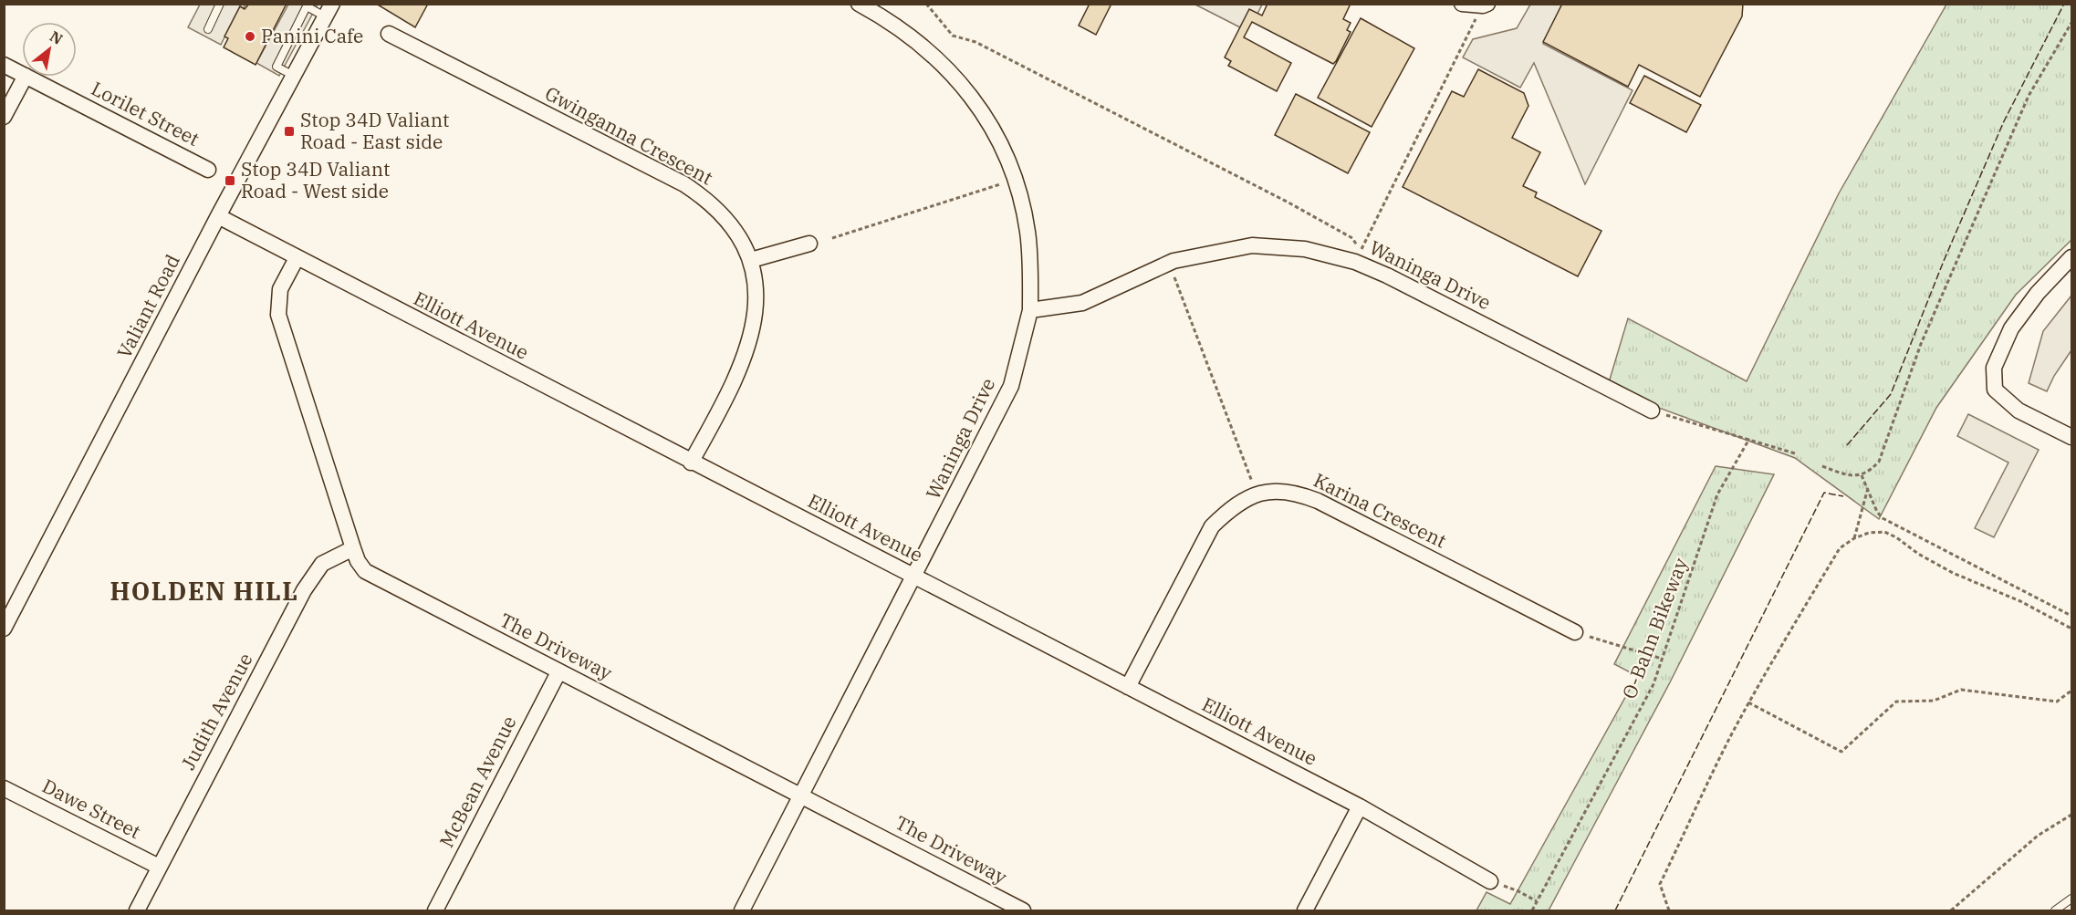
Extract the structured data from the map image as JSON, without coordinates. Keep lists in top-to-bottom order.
{
  "streets": {
    "street": [
      "Lorilet Street",
      "Gwinganna Crescent",
      "Waninga Drive",
      "Valiant Road",
      "Elliott Avenue",
      "Karina Crescent",
      "The Driveway",
      "Judith Avenue",
      "McBean Avenue",
      "Dawe Street"
    ],
    "path": ["O-Bahn Bikeway"]
  },
  "crossings": [
    ["Gwinganna Crescent", "Elliott Avenue"],
    ["Waninga Drive", "Elliott Avenue"],
    ["Waninga Drive", "The Driveway"],
    ["Valiant Road", "Elliott Avenue"],
    ["Elliott Avenue", "Karina Crescent"],
    ["Elliott Avenue", "The Driveway"],
    ["The Driveway", "Judith Avenue"],
    ["The Driveway", "McBean Avenue"],
    ["Judith Avenue", "Dawe Street"]
  ],
  "districts": ["HOLDEN HILL"],
  "places": {
    "other": ["Panini Cafe"],
    "transit": ["Stop 34D Valiant Road - East side", "Stop 34D Valiant Road - West side"]
  },
  "north": "top right"
}
